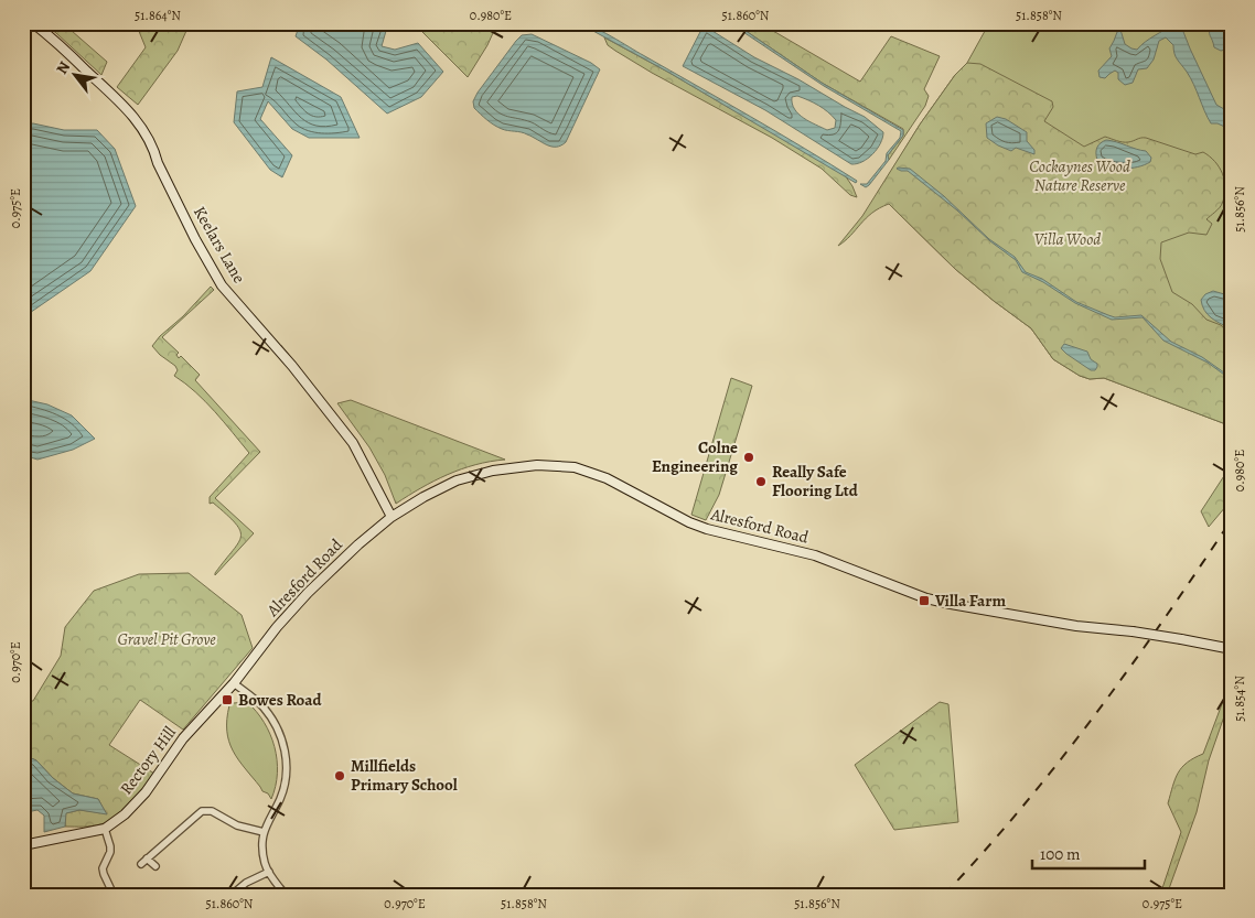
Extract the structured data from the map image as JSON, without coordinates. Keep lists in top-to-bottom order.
{
  "streets": {
    "street": ["Keelars Lane", "Alresford Road", "Rectory Hill"]
  },
  "crossings": [
    ["Keelars Lane", "Alresford Road"],
    ["Alresford Road", "Rectory Hill"]
  ],
  "parks": ["Cockaynes Wood Nature Reserve", "Villa Wood", "Gravel Pit Grove"],
  "places": {
    "other": ["Colne Engineering", "Really Safe Flooring Ltd", "Millfields Primary School"],
    "transit": ["Villa Farm", "Bowes Road"]
  },
  "scale_bar": "100 m",
  "north": "top left",
  "coordinates": [
    "51.864°N",
    "0.980°E",
    "51.860°N",
    "51.858°N",
    "0.975°E",
    "51.856°N",
    "0.970°E",
    "51.854°N"
  ]
}
